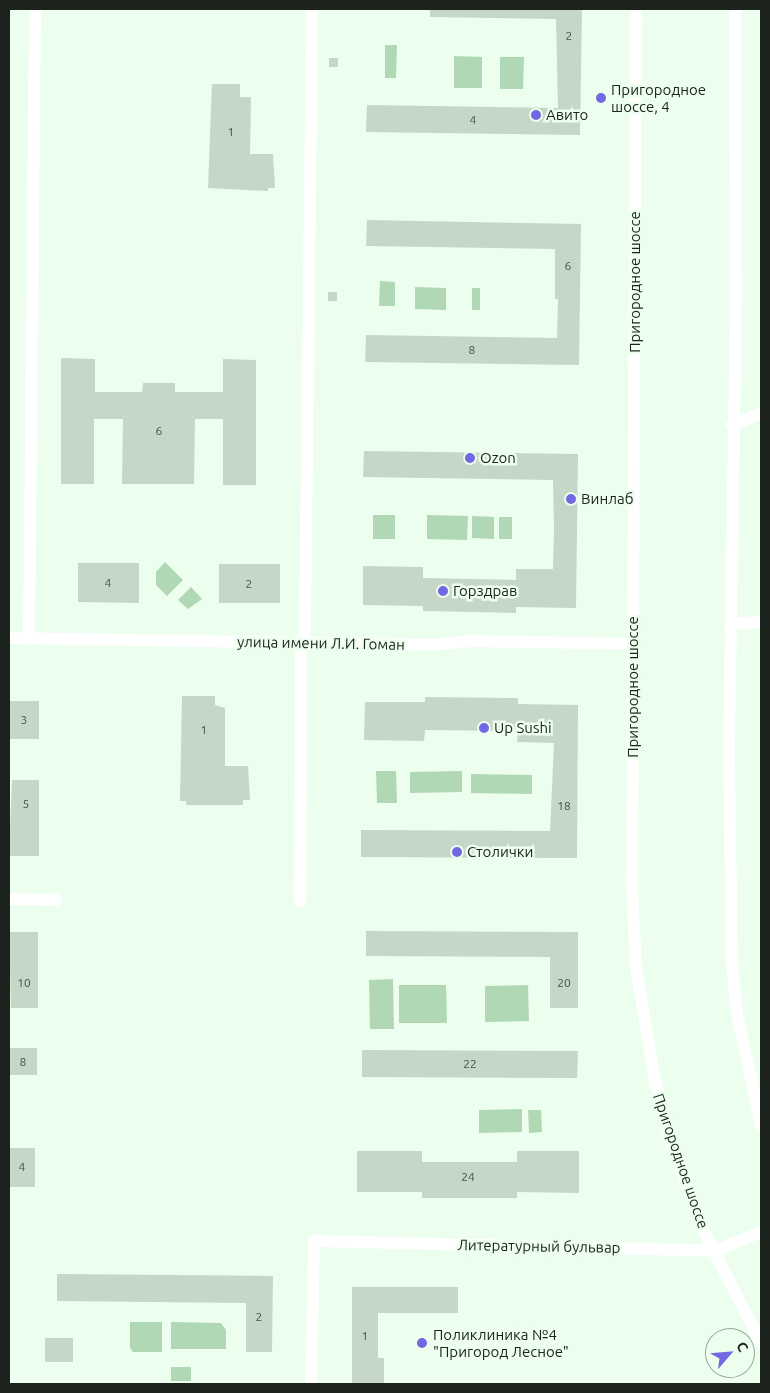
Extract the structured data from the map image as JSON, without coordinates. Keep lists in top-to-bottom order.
{
  "streets": {
    "street": ["Пригородное шоссе", "улица имени Л.И. Гоман", "Литературный бульвар"]
  },
  "crossings": [
    ["Пригородное шоссе", "улица имени Л.И. Гоман"],
    ["Пригородное шоссе", "Литературный бульвар"]
  ],
  "places": [
    "Пригородное шоссе, 4",
    "Авито",
    "Ozon",
    "Винлаб",
    "Горздрав",
    "Up Sushi",
    "Столички",
    "Поликлиника №4 \"Пригород Лесное\""
  ],
  "house_numbers": [
    "2",
    "4",
    "1",
    "6",
    "8",
    "6",
    "4",
    "2",
    "3",
    "1",
    "5",
    "18",
    "10",
    "20",
    "8",
    "22",
    "4",
    "24",
    "2",
    "1"
  ],
  "north": "top right"
}
